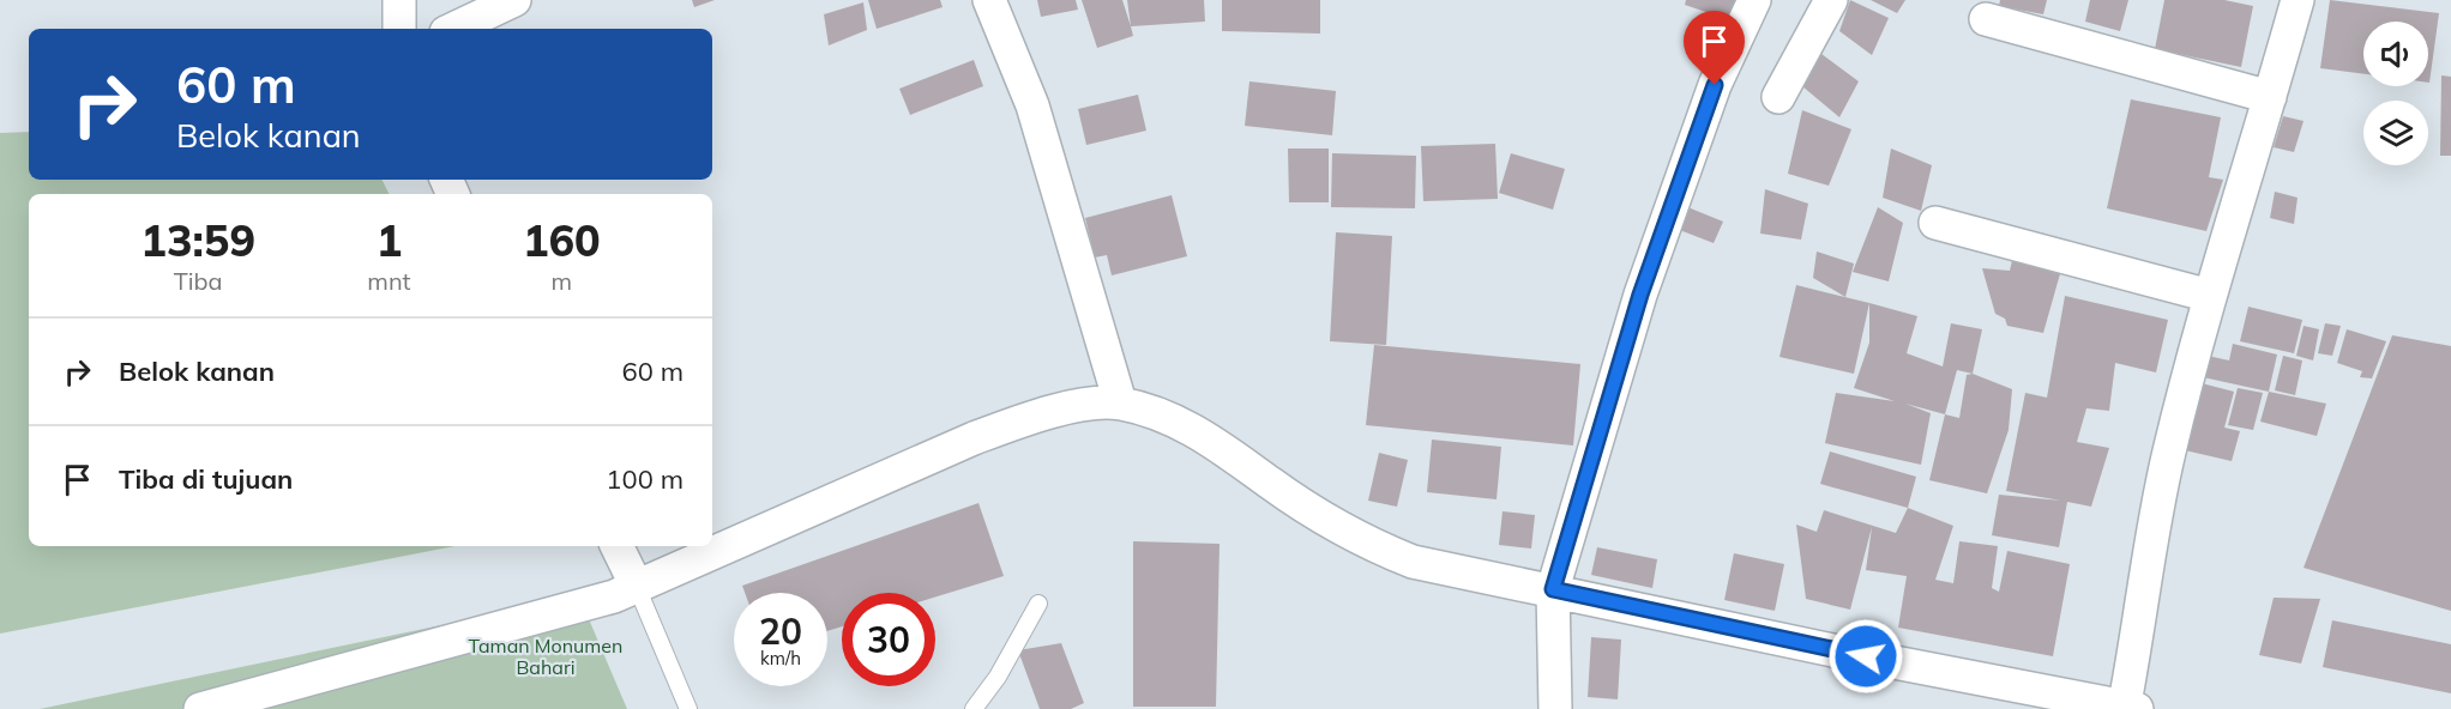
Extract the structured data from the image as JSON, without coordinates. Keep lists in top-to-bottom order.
{
  "parks": ["Taman Monumen Bahari"],
  "page": {
    "turn": ["60 m", "Belok kanan"],
    "eta": [
      "13:59",
      "Tiba",
      "1",
      "mnt",
      "160",
      "m"
    ],
    "list": [
      {
        "name": "Belok kanan",
        "value": "60 m"
      },
      {
        "name": "Tiba di tujuan",
        "value": "100 m"
      }
    ],
    "speed": "20 km/h",
    "limit": "30"
  }
}
